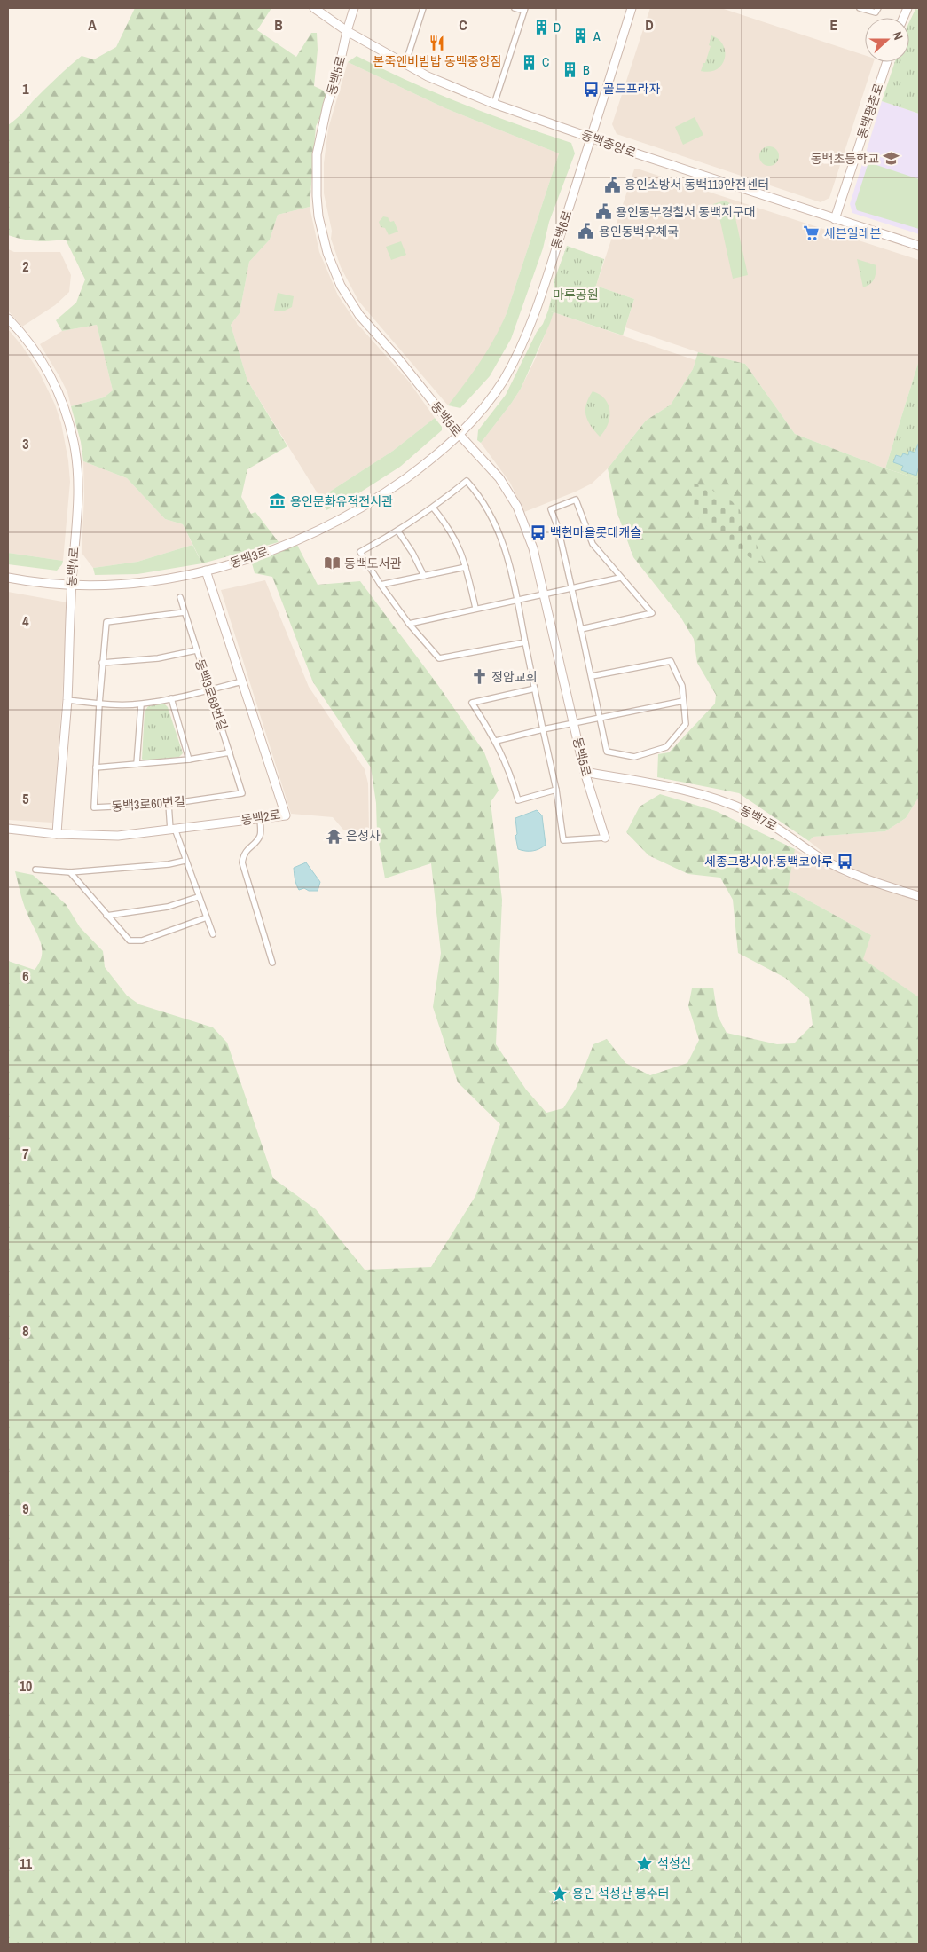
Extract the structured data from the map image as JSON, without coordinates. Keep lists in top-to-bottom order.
{
  "streets": {
    "street": [
      "동백5로",
      "동백평촌로",
      "동백중앙로",
      "동백6로",
      "동백3로",
      "동백4로",
      "동백3로68번길",
      "동백3로60번길",
      "동백2로",
      "동백7로"
    ]
  },
  "crossings": [
    ["동백5로", "동백중앙로"],
    ["동백5로", "동백6로"],
    ["동백5로", "동백3로"],
    ["동백5로", "동백7로"],
    ["동백평촌로", "동백중앙로"],
    ["동백중앙로", "동백6로"],
    ["동백6로", "동백3로"],
    ["동백3로", "동백4로"],
    ["동백3로", "동백2로"],
    ["동백4로", "동백2로"],
    ["동백3로68번길", "동백3로60번길"]
  ],
  "parks": ["마루공원"],
  "places": {
    "building": [
      "D",
      "A",
      "C",
      "B"
    ],
    "restaurant": ["본죽앤비빔밥 동백중앙점"],
    "bus stop": ["골드프라자", "백현마을롯데캐슬", "세종그랑시아.동백코아루"],
    "school or university": ["동백초등학교"],
    "public building": ["용인소방서 동백119안전센터", "용인동부경찰서 동백지구대", "용인동백우체국"],
    "supermarket": ["세븐일레븐"],
    "museum": ["용인문화유적전시관"],
    "library": ["동백도서관"],
    "church": ["정암교회"],
    "temple": ["은성사"],
    "place": ["석성산", "용인 석성산 봉수터"]
  },
  "north": "right",
  "grid": {
    "columns": [
      "A",
      "B",
      "C",
      "D",
      "E"
    ],
    "rows": [
      "1",
      "2",
      "3",
      "4",
      "5",
      "6",
      "7",
      "8",
      "9",
      "10",
      "11"
    ]
  }
}
